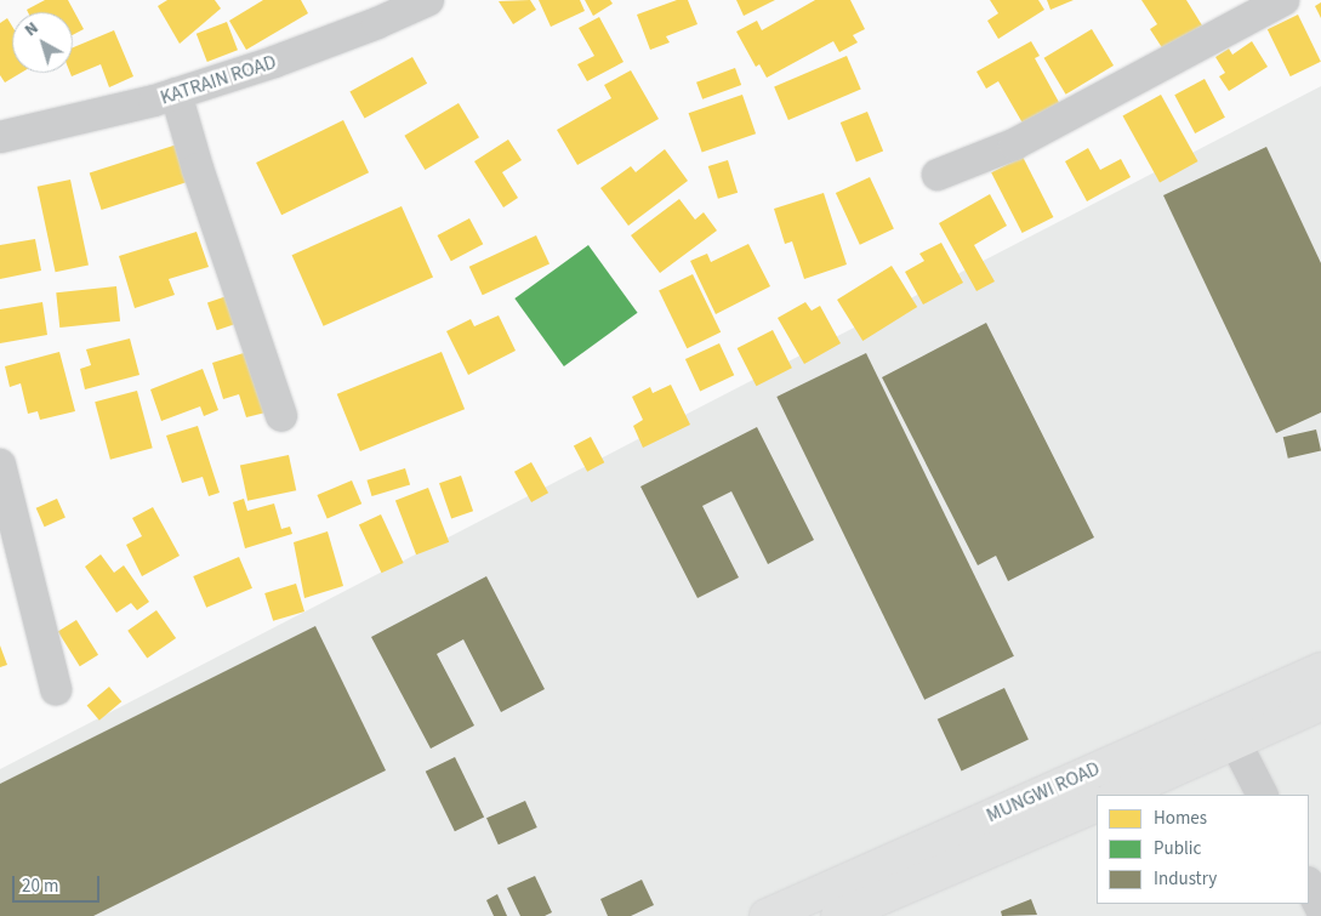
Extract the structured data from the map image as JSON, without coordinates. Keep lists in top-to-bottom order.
{
  "streets": {
    "main road": ["MUNGWI ROAD"],
    "street": ["KATRAIN ROAD"]
  },
  "legend": ["Homes", "Public", "Industry"],
  "scale_bar": "20 m",
  "north": "top left"
}
